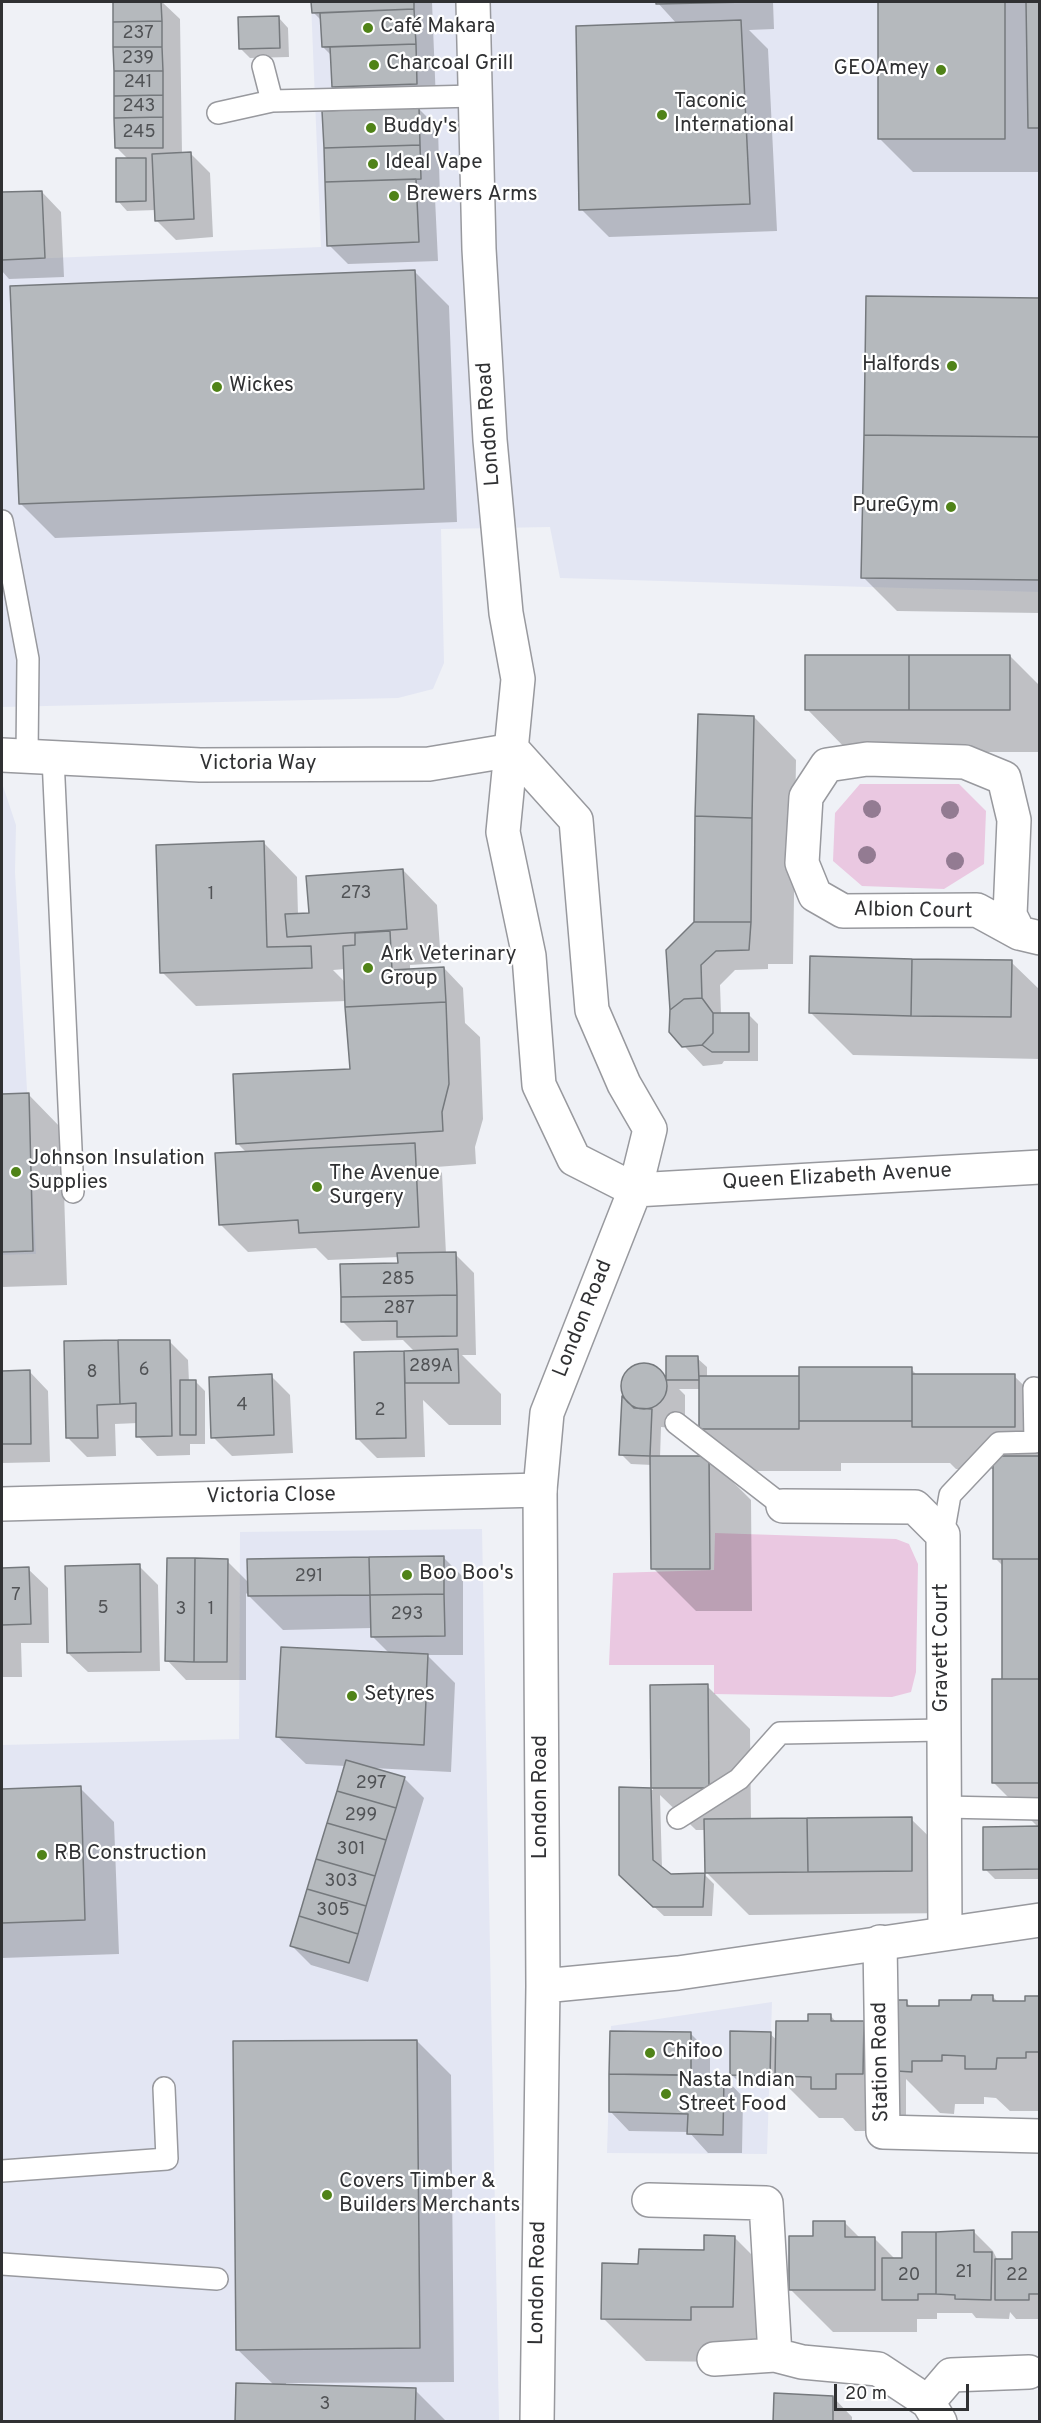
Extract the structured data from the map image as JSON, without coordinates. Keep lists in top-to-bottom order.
{
  "streets": {
    "street": [
      "London Road",
      "Victoria Way",
      "Albion Court",
      "Queen Elizabeth Avenue",
      "Victoria Close",
      "Gravett Court",
      "Station Road"
    ]
  },
  "crossings": [
    ["London Road", "Victoria Way"],
    ["London Road", "Queen Elizabeth Avenue"],
    ["London Road", "Victoria Close"]
  ],
  "places": [
    "Café Makara",
    "Charcoal Grill",
    "GEOAmey",
    "Taconic International",
    "Buddy's",
    "Ideal Vape",
    "Brewers Arms",
    "Halfords",
    "Wickes",
    "PureGym",
    "Ark Veterinary Group",
    "Johnson Insulation Supplies",
    "The Avenue Surgery",
    "Boo Boo's",
    "Setyres",
    "RB Construction",
    "Chifoo",
    "Nasta Indian Street Food",
    "Covers Timber & Builders Merchants"
  ],
  "house_numbers": [
    "237",
    "239",
    "241",
    "243",
    "245",
    "273",
    "1",
    "285",
    "287",
    "289A",
    "6",
    "8",
    "4",
    "2",
    "291",
    "7",
    "5",
    "3",
    "1",
    "293",
    "297",
    "299",
    "301",
    "303",
    "305",
    "21",
    "20",
    "22",
    "3"
  ],
  "scale_bar": "20 m"
}
